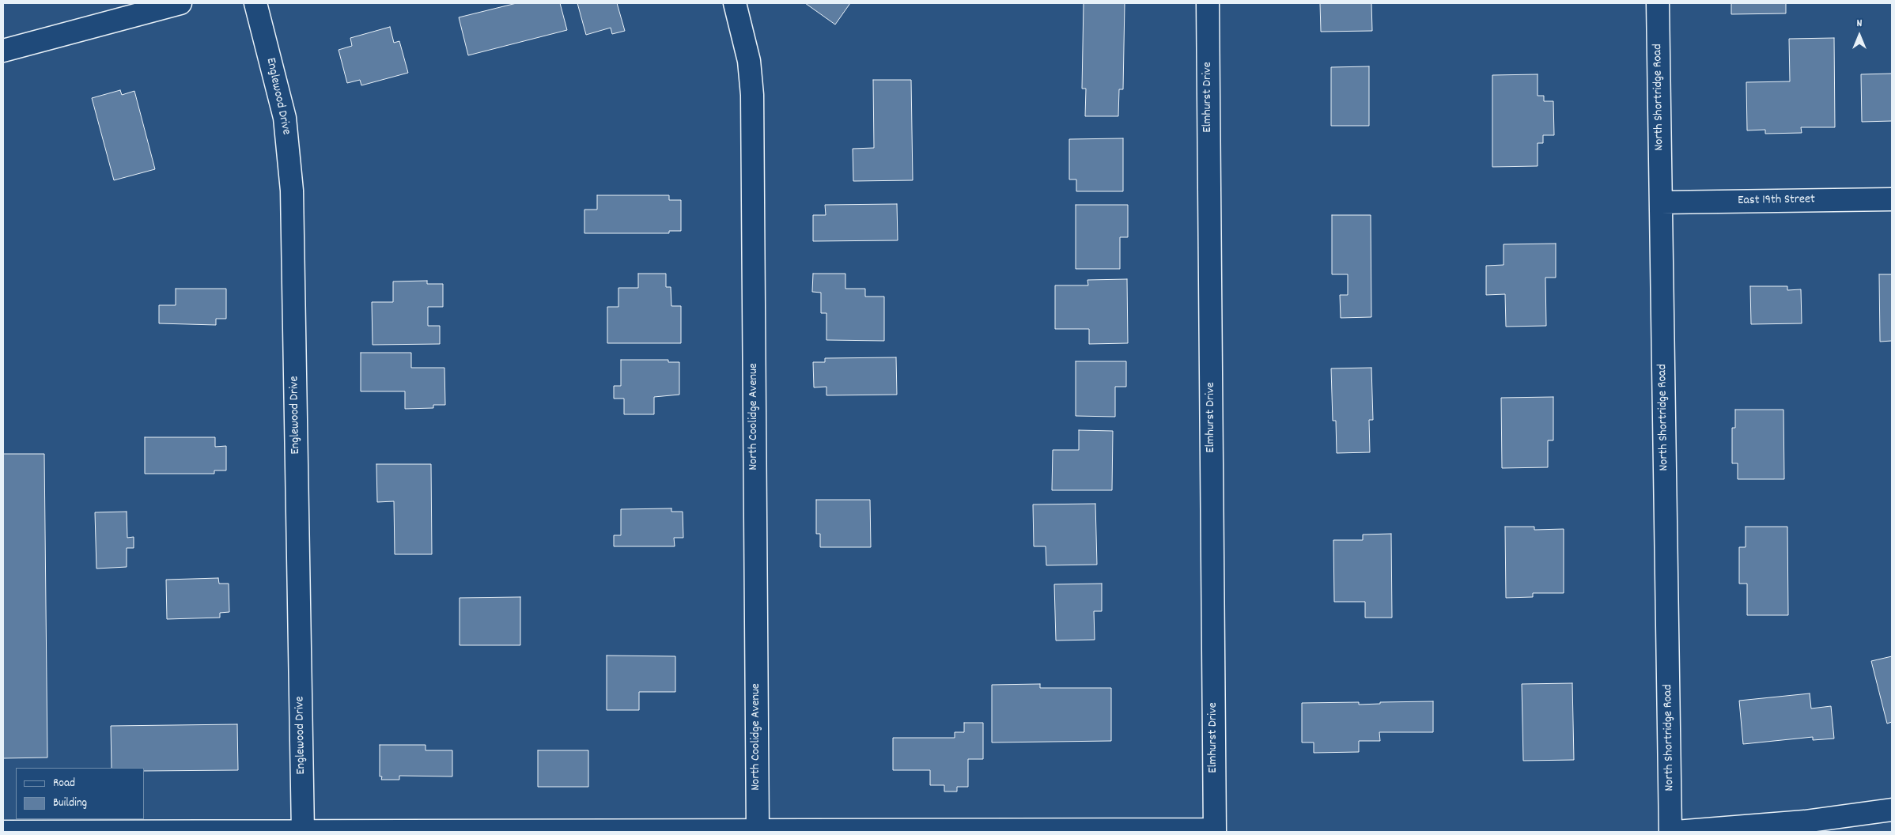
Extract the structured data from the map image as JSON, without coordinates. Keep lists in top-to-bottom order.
{
  "streets": {
    "street": [
      "Englewood Drive",
      "Elmhurst Drive",
      "North Shortridge Road",
      "East 19th Street",
      "North Coolidge Avenue"
    ]
  },
  "crossings": [
    ["North Shortridge Road", "East 19th Street"]
  ],
  "legend": ["Road", "Building"],
  "north": "top"
}
